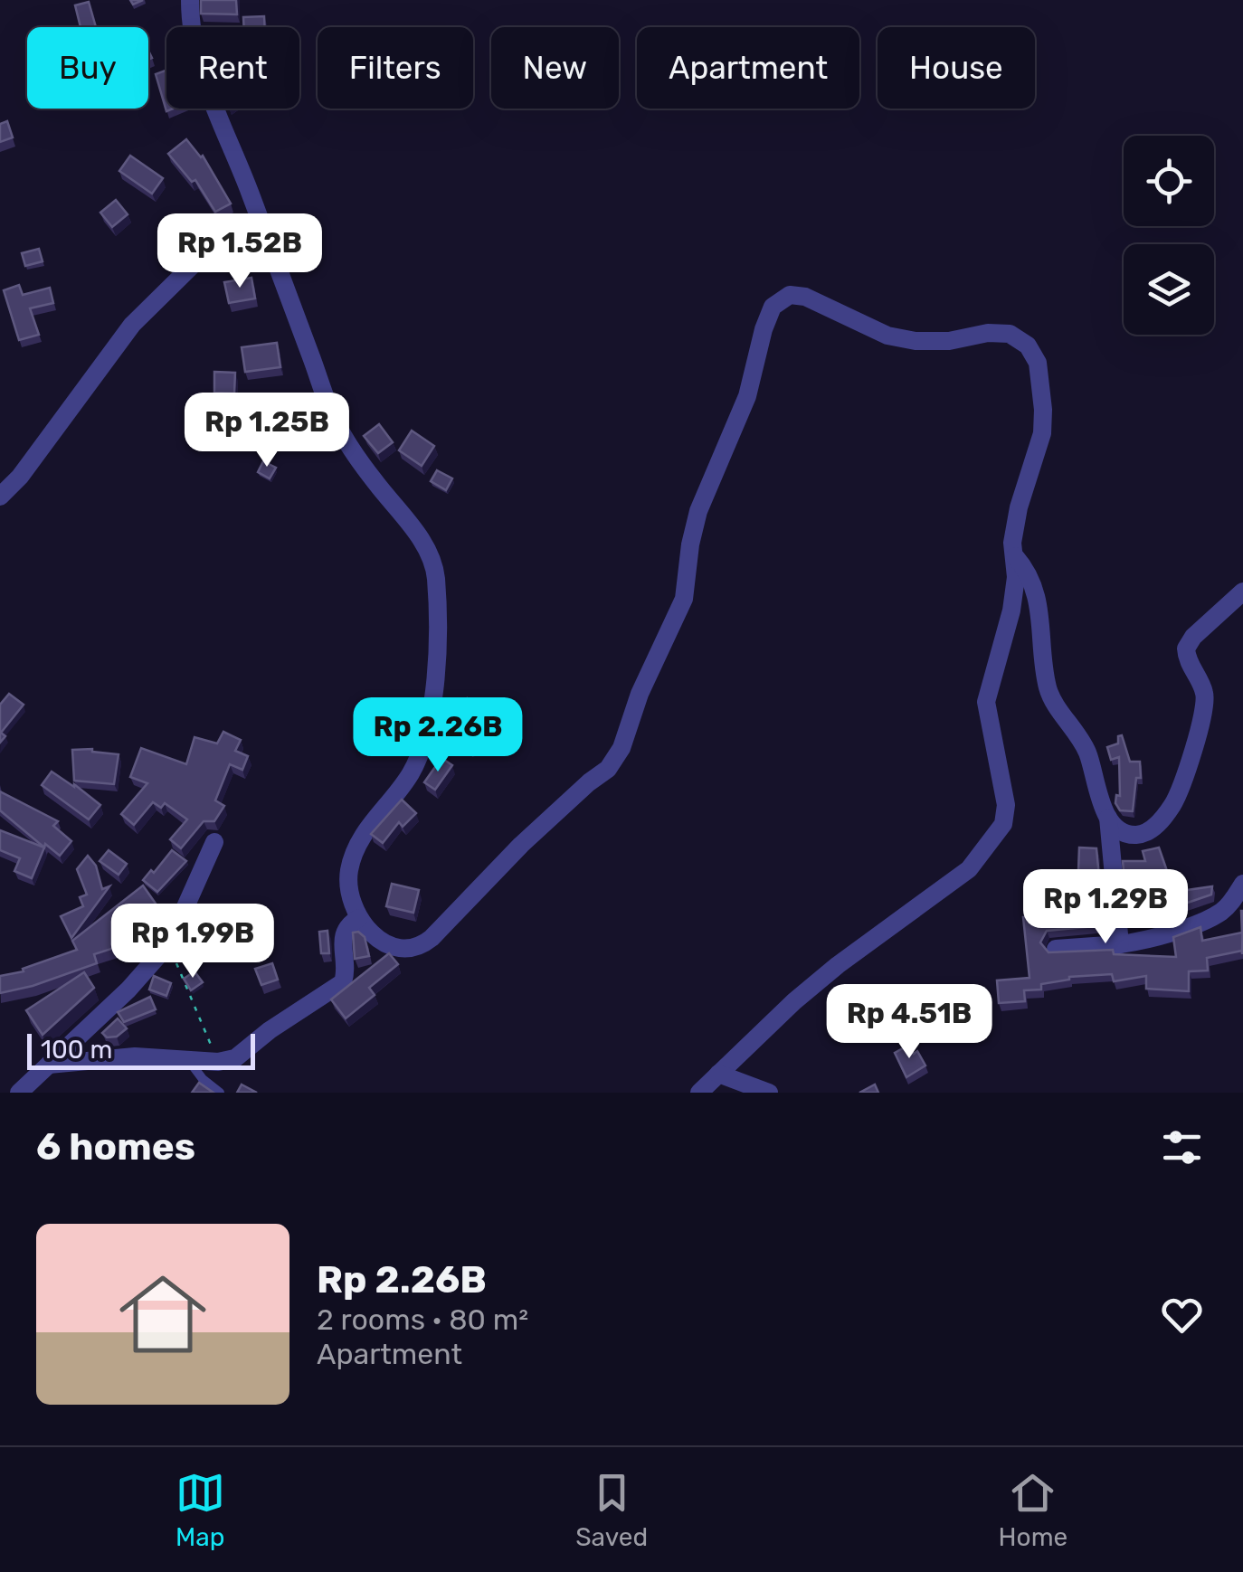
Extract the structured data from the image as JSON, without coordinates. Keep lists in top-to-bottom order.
{
  "scale_bar": "100 m",
  "page": {
    "chip": [
      "Buy",
      "Rent",
      "Filters",
      "New",
      "Apartment",
      "House"
    ],
    "price": [
      "Rp 1.52B",
      "Rp 1.25B",
      "Rp 2.26B",
      "Rp 1.29B",
      "Rp 1.99B",
      "Rp 4.51B"
    ],
    "scale": "100 m",
    "heading": "6 homes",
    "list": [
      {
        "name": "Rp 2.26B",
        "note": "2 rooms · 80 m² · Apartment"
      }
    ],
    "tabs": ["Map", "Saved", "Home"]
  }
}
